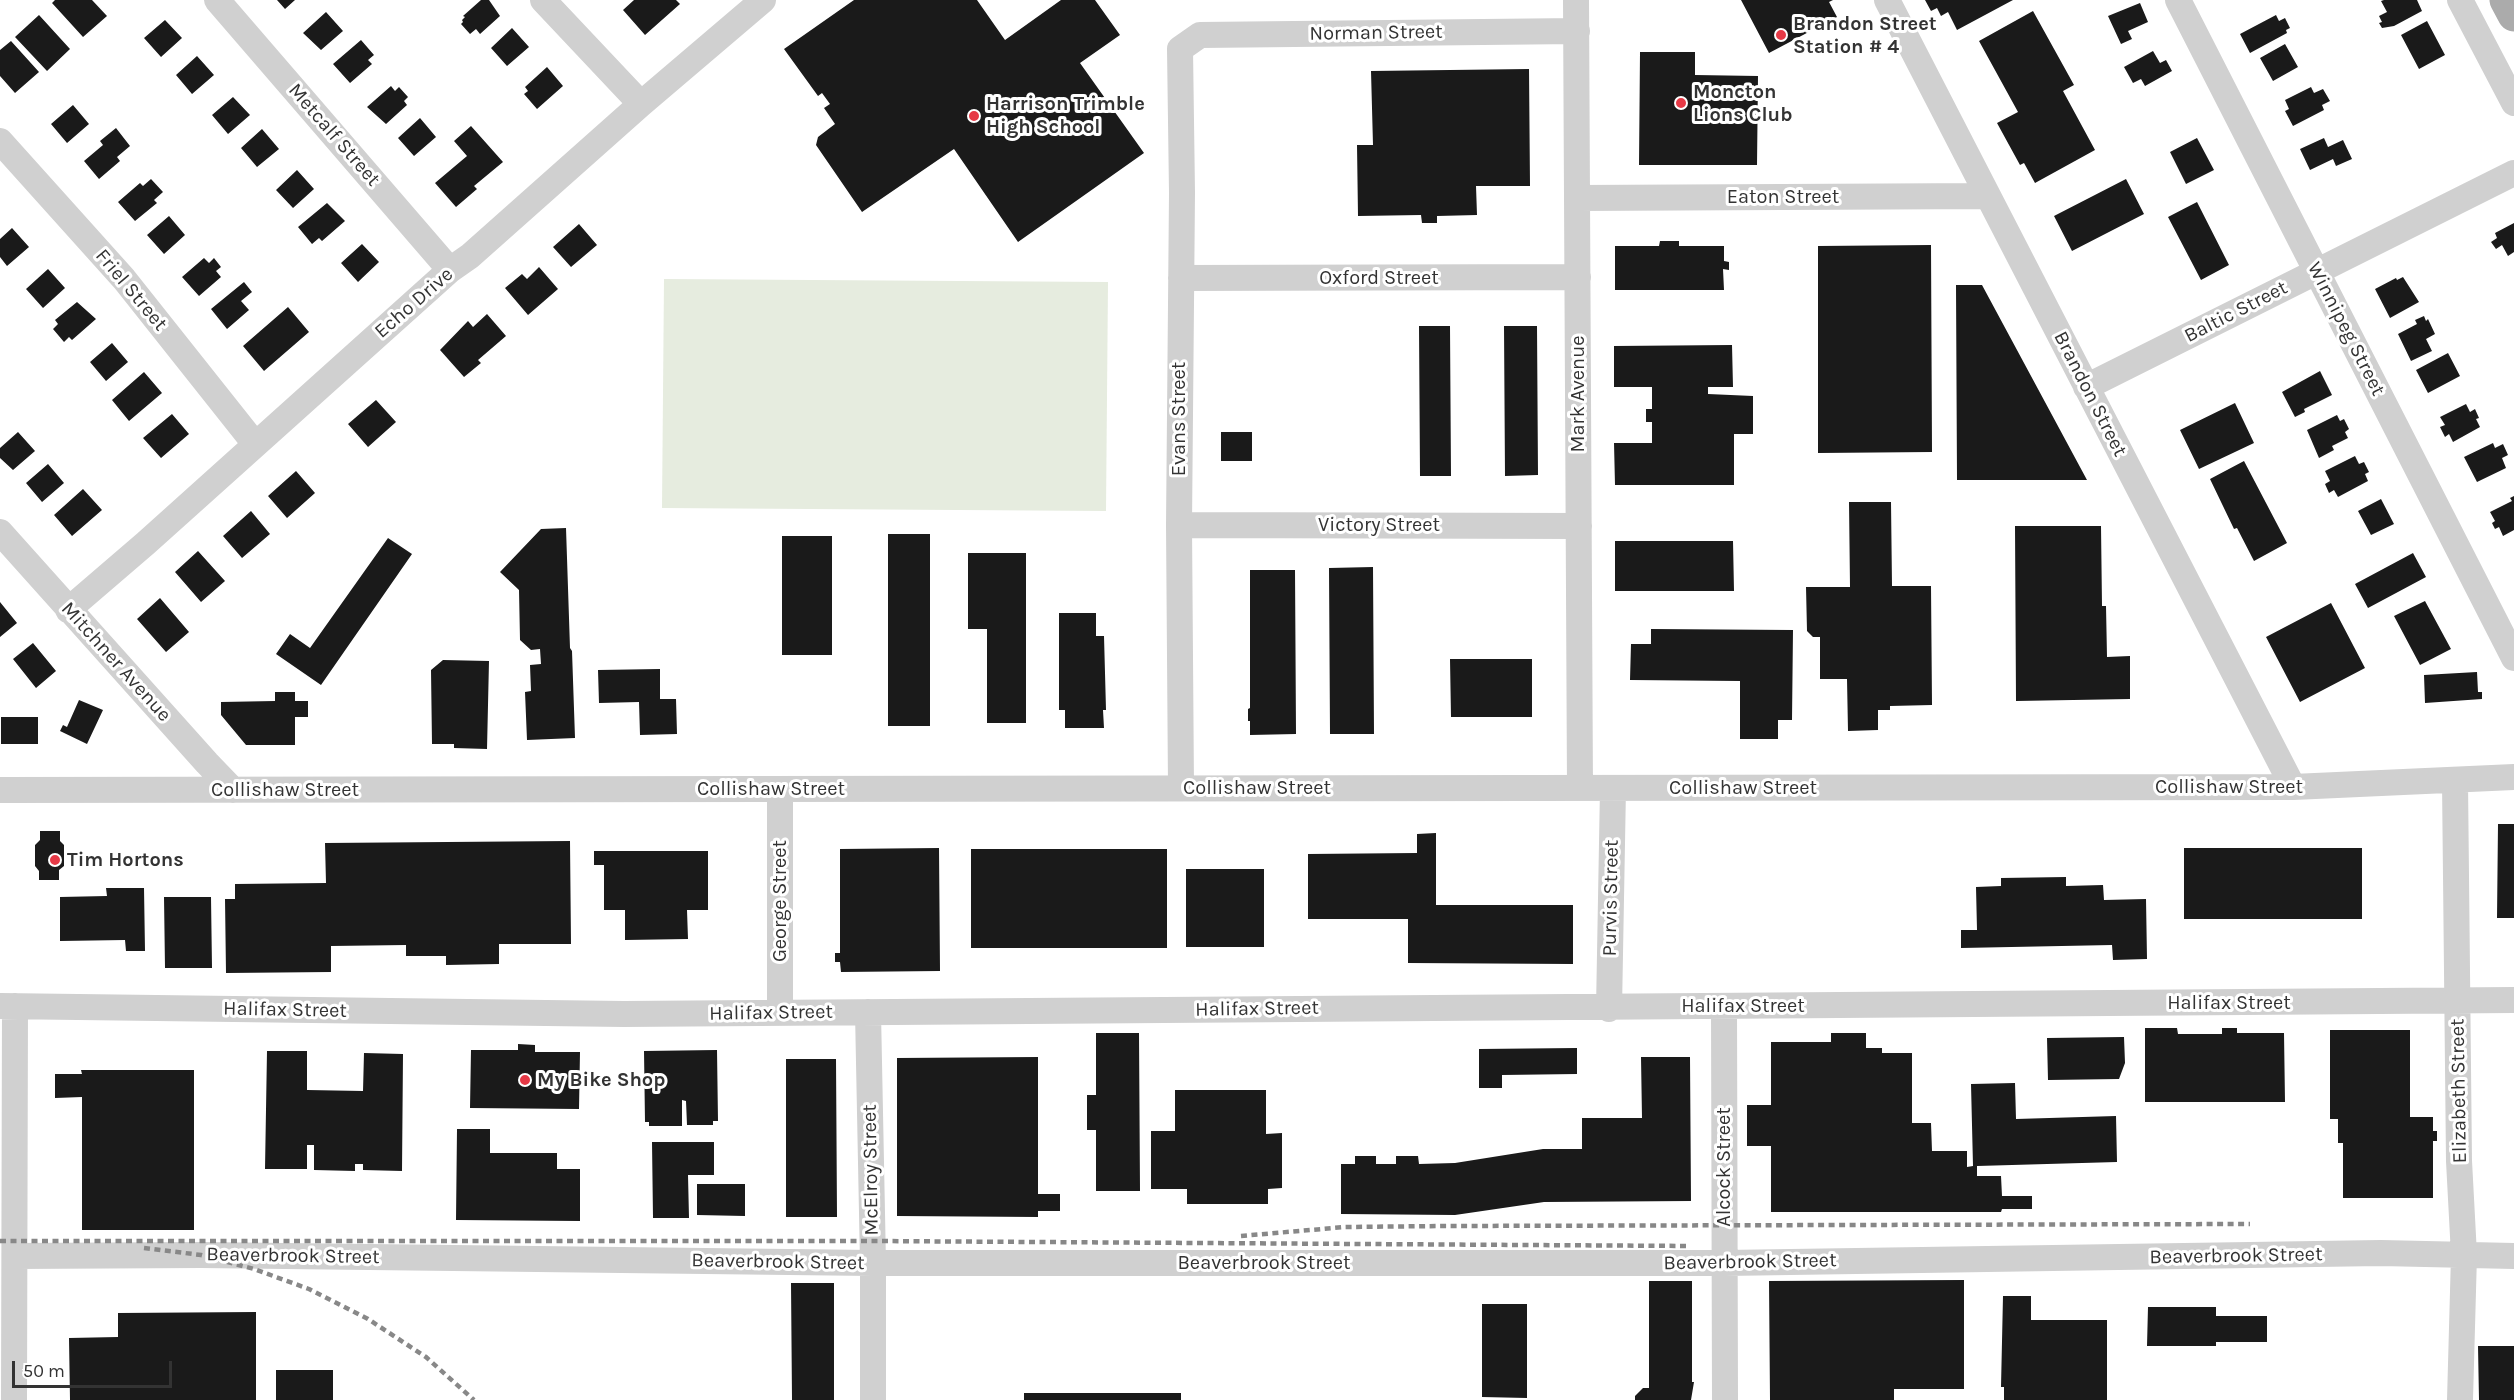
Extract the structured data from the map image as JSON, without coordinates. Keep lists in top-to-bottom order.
{
  "streets": {
    "street": [
      "Norman Street",
      "Metcalf Street",
      "Eaton Street",
      "Oxford Street",
      "Friel Street",
      "Echo Drive",
      "Baltic Street",
      "Winnipeg Street",
      "Mark Avenue",
      "Brandon Street",
      "Evans Street",
      "Victory Street",
      "Mitchner Avenue",
      "Collishaw Street",
      "Purvis Street",
      "George Street",
      "Halifax Street",
      "Elizabeth Street",
      "Alcock Street",
      "McElroy Street",
      "Beaverbrook Street"
    ]
  },
  "crossings": [
    ["Norman Street", "Mark Avenue"],
    ["Norman Street", "Evans Street"],
    ["Metcalf Street", "Echo Drive"],
    ["Eaton Street", "Mark Avenue"],
    ["Eaton Street", "Brandon Street"],
    ["Oxford Street", "Mark Avenue"],
    ["Oxford Street", "Evans Street"],
    ["Friel Street", "Echo Drive"],
    ["Echo Drive", "Mitchner Avenue"],
    ["Baltic Street", "Winnipeg Street"],
    ["Baltic Street", "Brandon Street"],
    ["Mark Avenue", "Victory Street"],
    ["Mark Avenue", "Collishaw Street"],
    ["Brandon Street", "Collishaw Street"],
    ["Evans Street", "Victory Street"],
    ["Evans Street", "Collishaw Street"],
    ["Mitchner Avenue", "Collishaw Street"],
    ["Collishaw Street", "Purvis Street"],
    ["Collishaw Street", "George Street"],
    ["Collishaw Street", "Elizabeth Street"],
    ["Purvis Street", "Halifax Street"],
    ["George Street", "Halifax Street"],
    ["Halifax Street", "Elizabeth Street"],
    ["Halifax Street", "Alcock Street"],
    ["Halifax Street", "McElroy Street"],
    ["Elizabeth Street", "Beaverbrook Street"],
    ["Alcock Street", "Beaverbrook Street"],
    ["McElroy Street", "Beaverbrook Street"]
  ],
  "places": [
    "Brandon Street Station # 4",
    "Moncton Lions Club",
    "Harrison Trimble High School",
    "Tim Hortons",
    "My Bike Shop"
  ],
  "scale_bar": "50 m"
}
